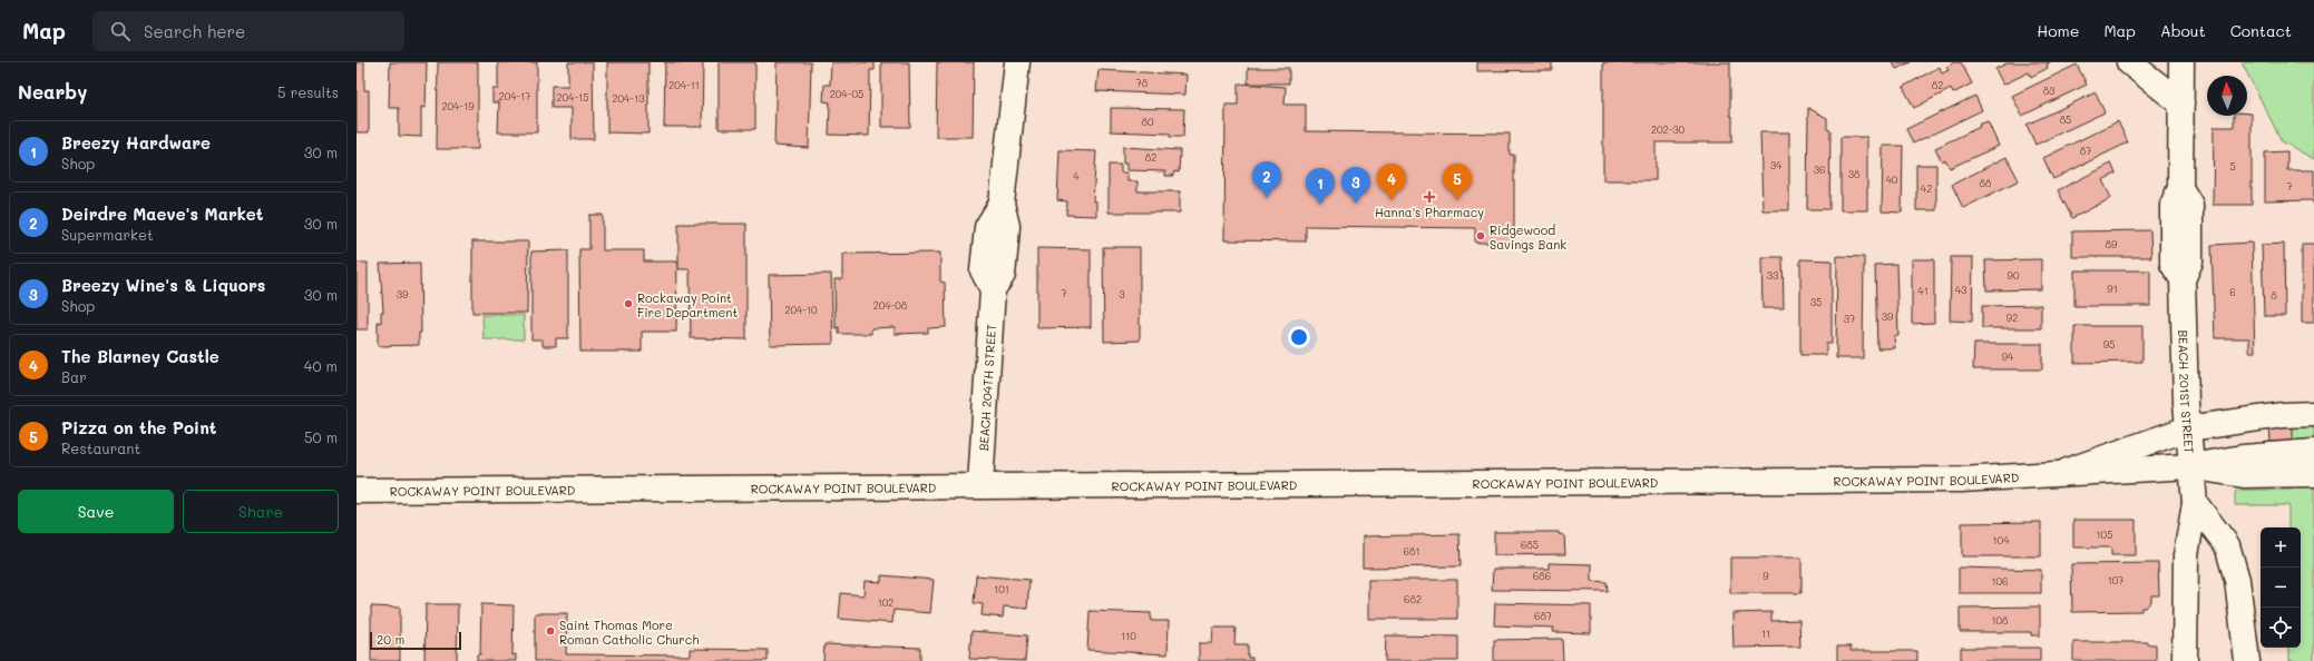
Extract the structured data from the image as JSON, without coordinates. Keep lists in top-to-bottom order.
{
  "streets": {
    "street": ["BEACH 204TH STREET", "BEACH 201ST STREET", "ROCKAWAY POINT BOULEVARD"]
  },
  "crossings": [
    ["BEACH 204TH STREET", "ROCKAWAY POINT BOULEVARD"],
    ["BEACH 201ST STREET", "ROCKAWAY POINT BOULEVARD"]
  ],
  "places": {
    "health": ["Hanna's Pharmacy"],
    "other": ["Ridgewood Savings Bank", "Rockaway Point Fire Department", "Saint Thomas More Roman Catholic Church"]
  },
  "house_numbers": [
    "78",
    "204-11",
    "82",
    "83",
    "204-05",
    "204-17",
    "204-15",
    "204-13",
    "204-19",
    "85",
    "80",
    "202-30",
    "87",
    "82",
    "34",
    "5",
    "36",
    "38",
    "4",
    "40",
    "88",
    "7",
    "42",
    "89",
    "33",
    "90",
    "91",
    "43",
    "41",
    "6",
    "7",
    "39",
    "3",
    "8",
    "35",
    "204-08",
    "204-10",
    "39",
    "92",
    "37",
    "95",
    "94",
    "105",
    "104",
    "685",
    "681",
    "686",
    "9",
    "107",
    "106",
    "101",
    "682",
    "102",
    "687",
    "108",
    "11",
    "110"
  ],
  "scale_bar": "20 m",
  "north": "top",
  "page": {
    "header": "Map",
    "search": "Search here",
    "nav": [
      "Home",
      "Map",
      "About",
      "Contact"
    ],
    "heading": ["Nearby", "5 results"],
    "list": [
      {
        "mark": "1",
        "name": "Breezy Hardware",
        "note": "Shop",
        "value": "30 m"
      },
      {
        "mark": "2",
        "name": "Deirdre Maeve's Market",
        "note": "Supermarket",
        "value": "30 m"
      },
      {
        "mark": "3",
        "name": "Breezy Wine's & Liquors",
        "note": "Shop",
        "value": "30 m"
      },
      {
        "mark": "4",
        "name": "The Blarney Castle",
        "note": "Bar",
        "value": "40 m"
      },
      {
        "mark": "5",
        "name": "Pizza on the Point",
        "note": "Restaurant",
        "value": "50 m"
      }
    ],
    "pins": [
      "2",
      "4",
      "5",
      "3",
      "1"
    ],
    "buttons": ["Save", "Share"],
    "map_buttons": ["+", "−"],
    "scale": "20 m"
  }
}
